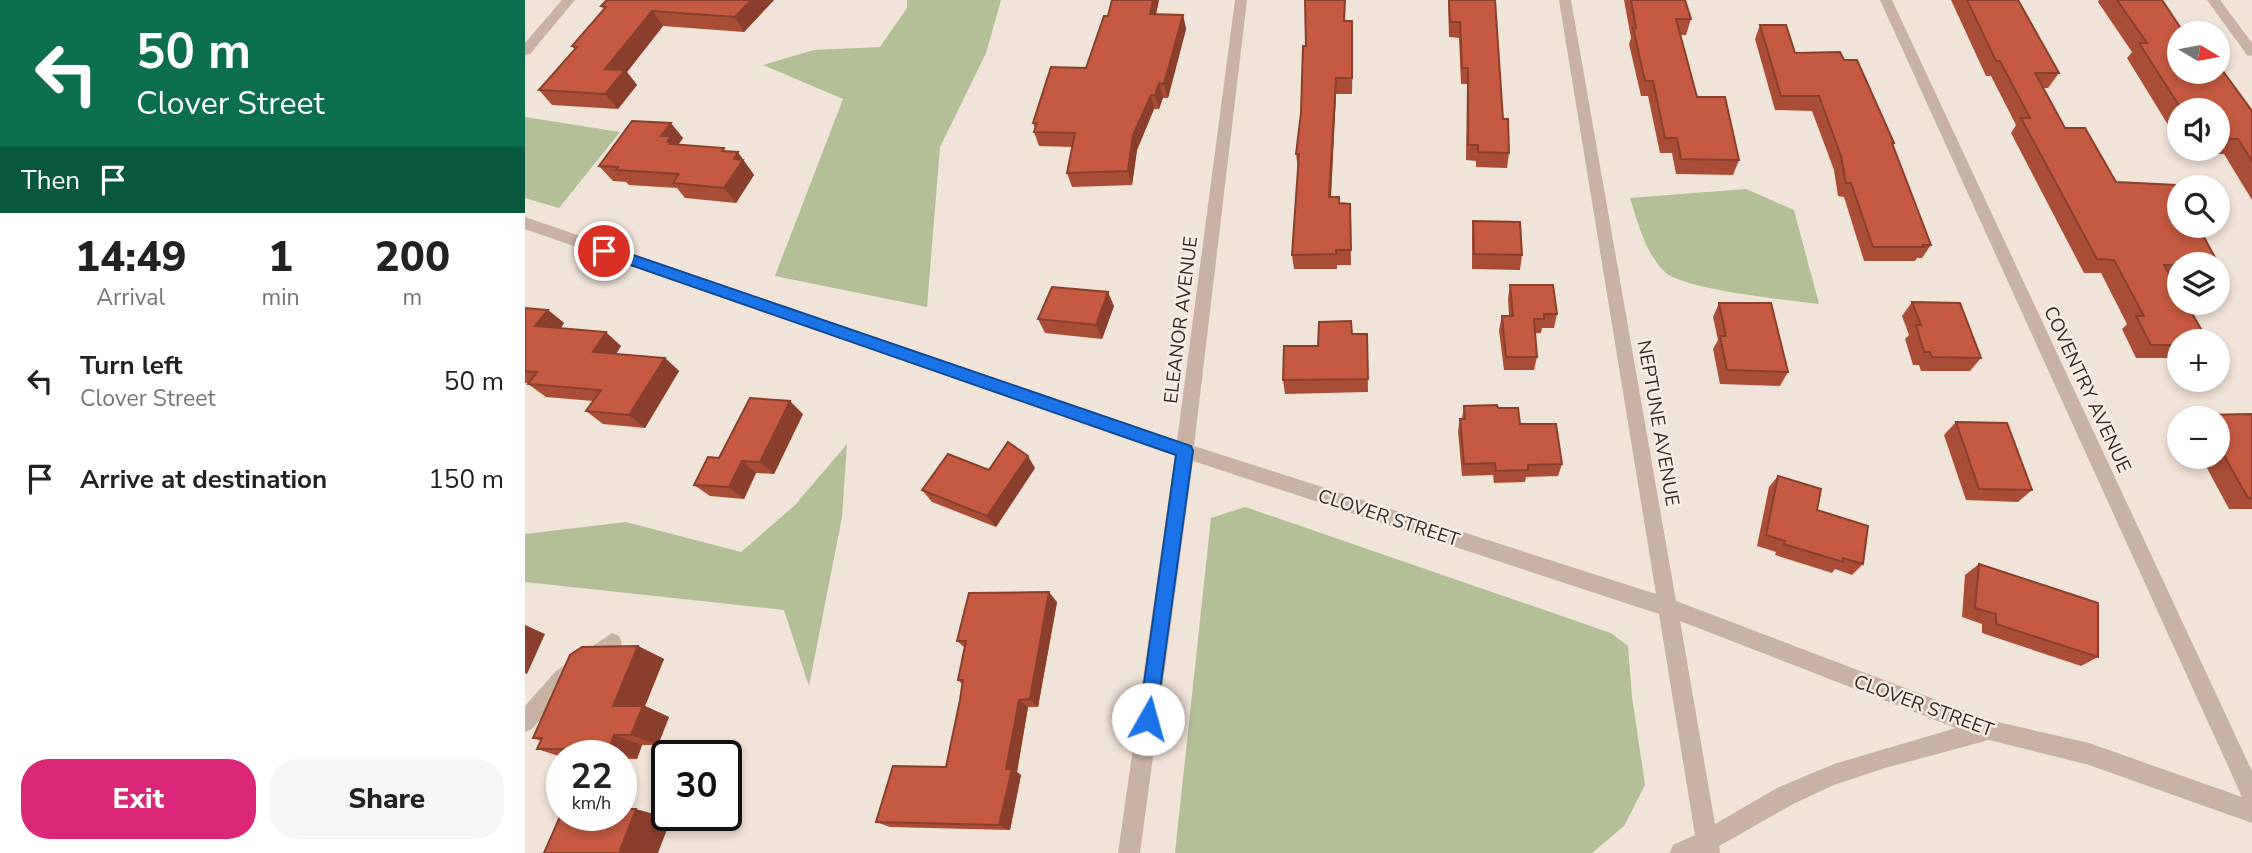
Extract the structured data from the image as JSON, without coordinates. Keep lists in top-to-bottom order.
{
  "streets": {
    "street": [
      "ELEANOR AVENUE",
      "COVENTRY AVENUE",
      "NEPTUNE AVENUE",
      "CLOVER STREET"
    ]
  },
  "crossings": [
    ["ELEANOR AVENUE", "CLOVER STREET"],
    ["NEPTUNE AVENUE", "CLOVER STREET"]
  ],
  "north": "right",
  "page": {
    "turn": ["50 m", "Clover Street"],
    "map_buttons": ["+", "−"],
    "then": "Then",
    "eta": [
      "14:49",
      "Arrival",
      "1",
      "min",
      "200",
      "m"
    ],
    "list": [
      {
        "name": "Turn left",
        "note": "Clover Street",
        "value": "50 m"
      },
      {
        "name": "Arrive at destination",
        "value": "150 m"
      }
    ],
    "speed": "22 km/h",
    "limit": "30",
    "buttons": ["Exit", "Share"]
  }
}
